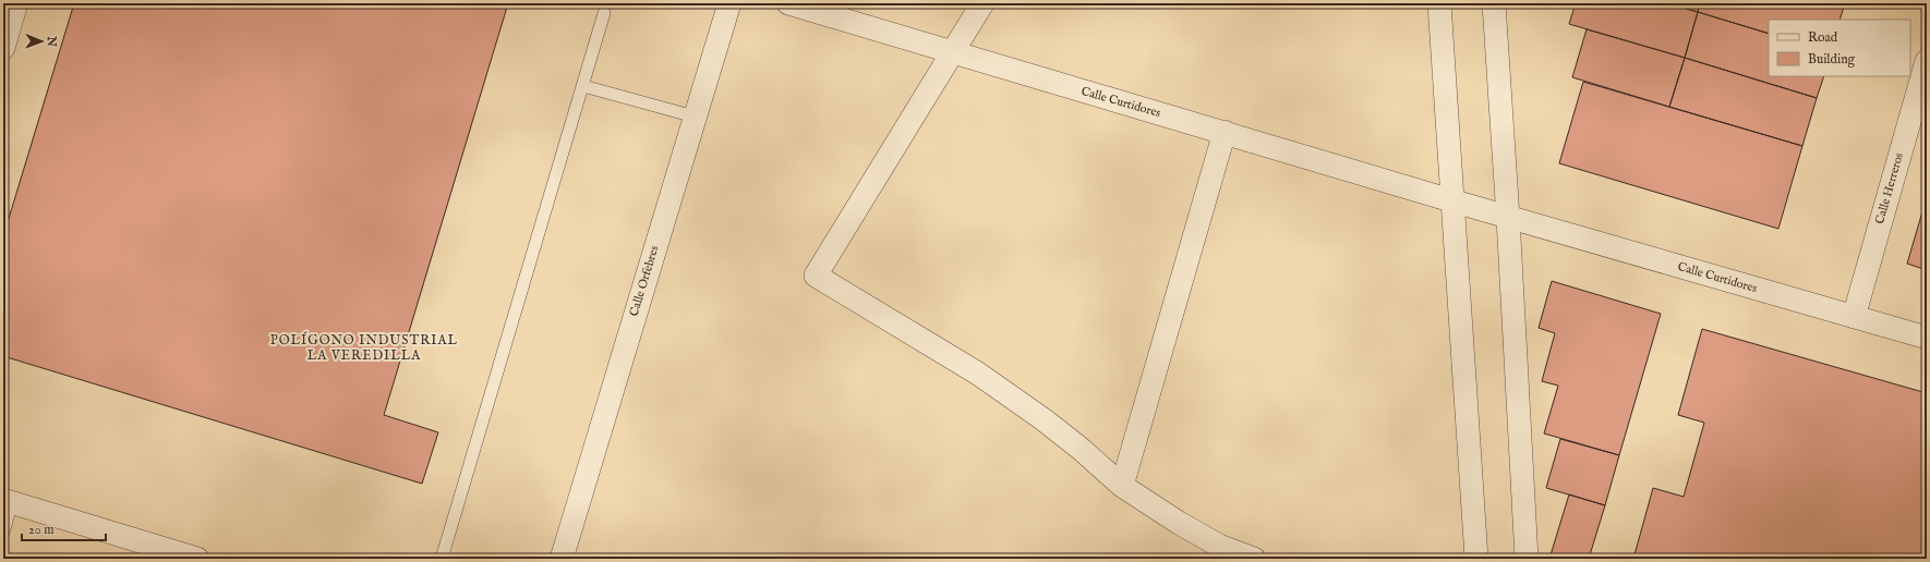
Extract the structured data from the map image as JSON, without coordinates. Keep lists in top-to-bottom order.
{
  "streets": {
    "street": ["Calle Curtidores", "Calle Herreros", "Calle Orfebres"]
  },
  "crossings": [
    ["Calle Curtidores", "Calle Herreros"]
  ],
  "districts": ["POLÍGONO INDUSTRIAL LA VEREDILLA"],
  "legend": ["Road", "Building"],
  "scale_bar": "20 m",
  "north": "right"
}
